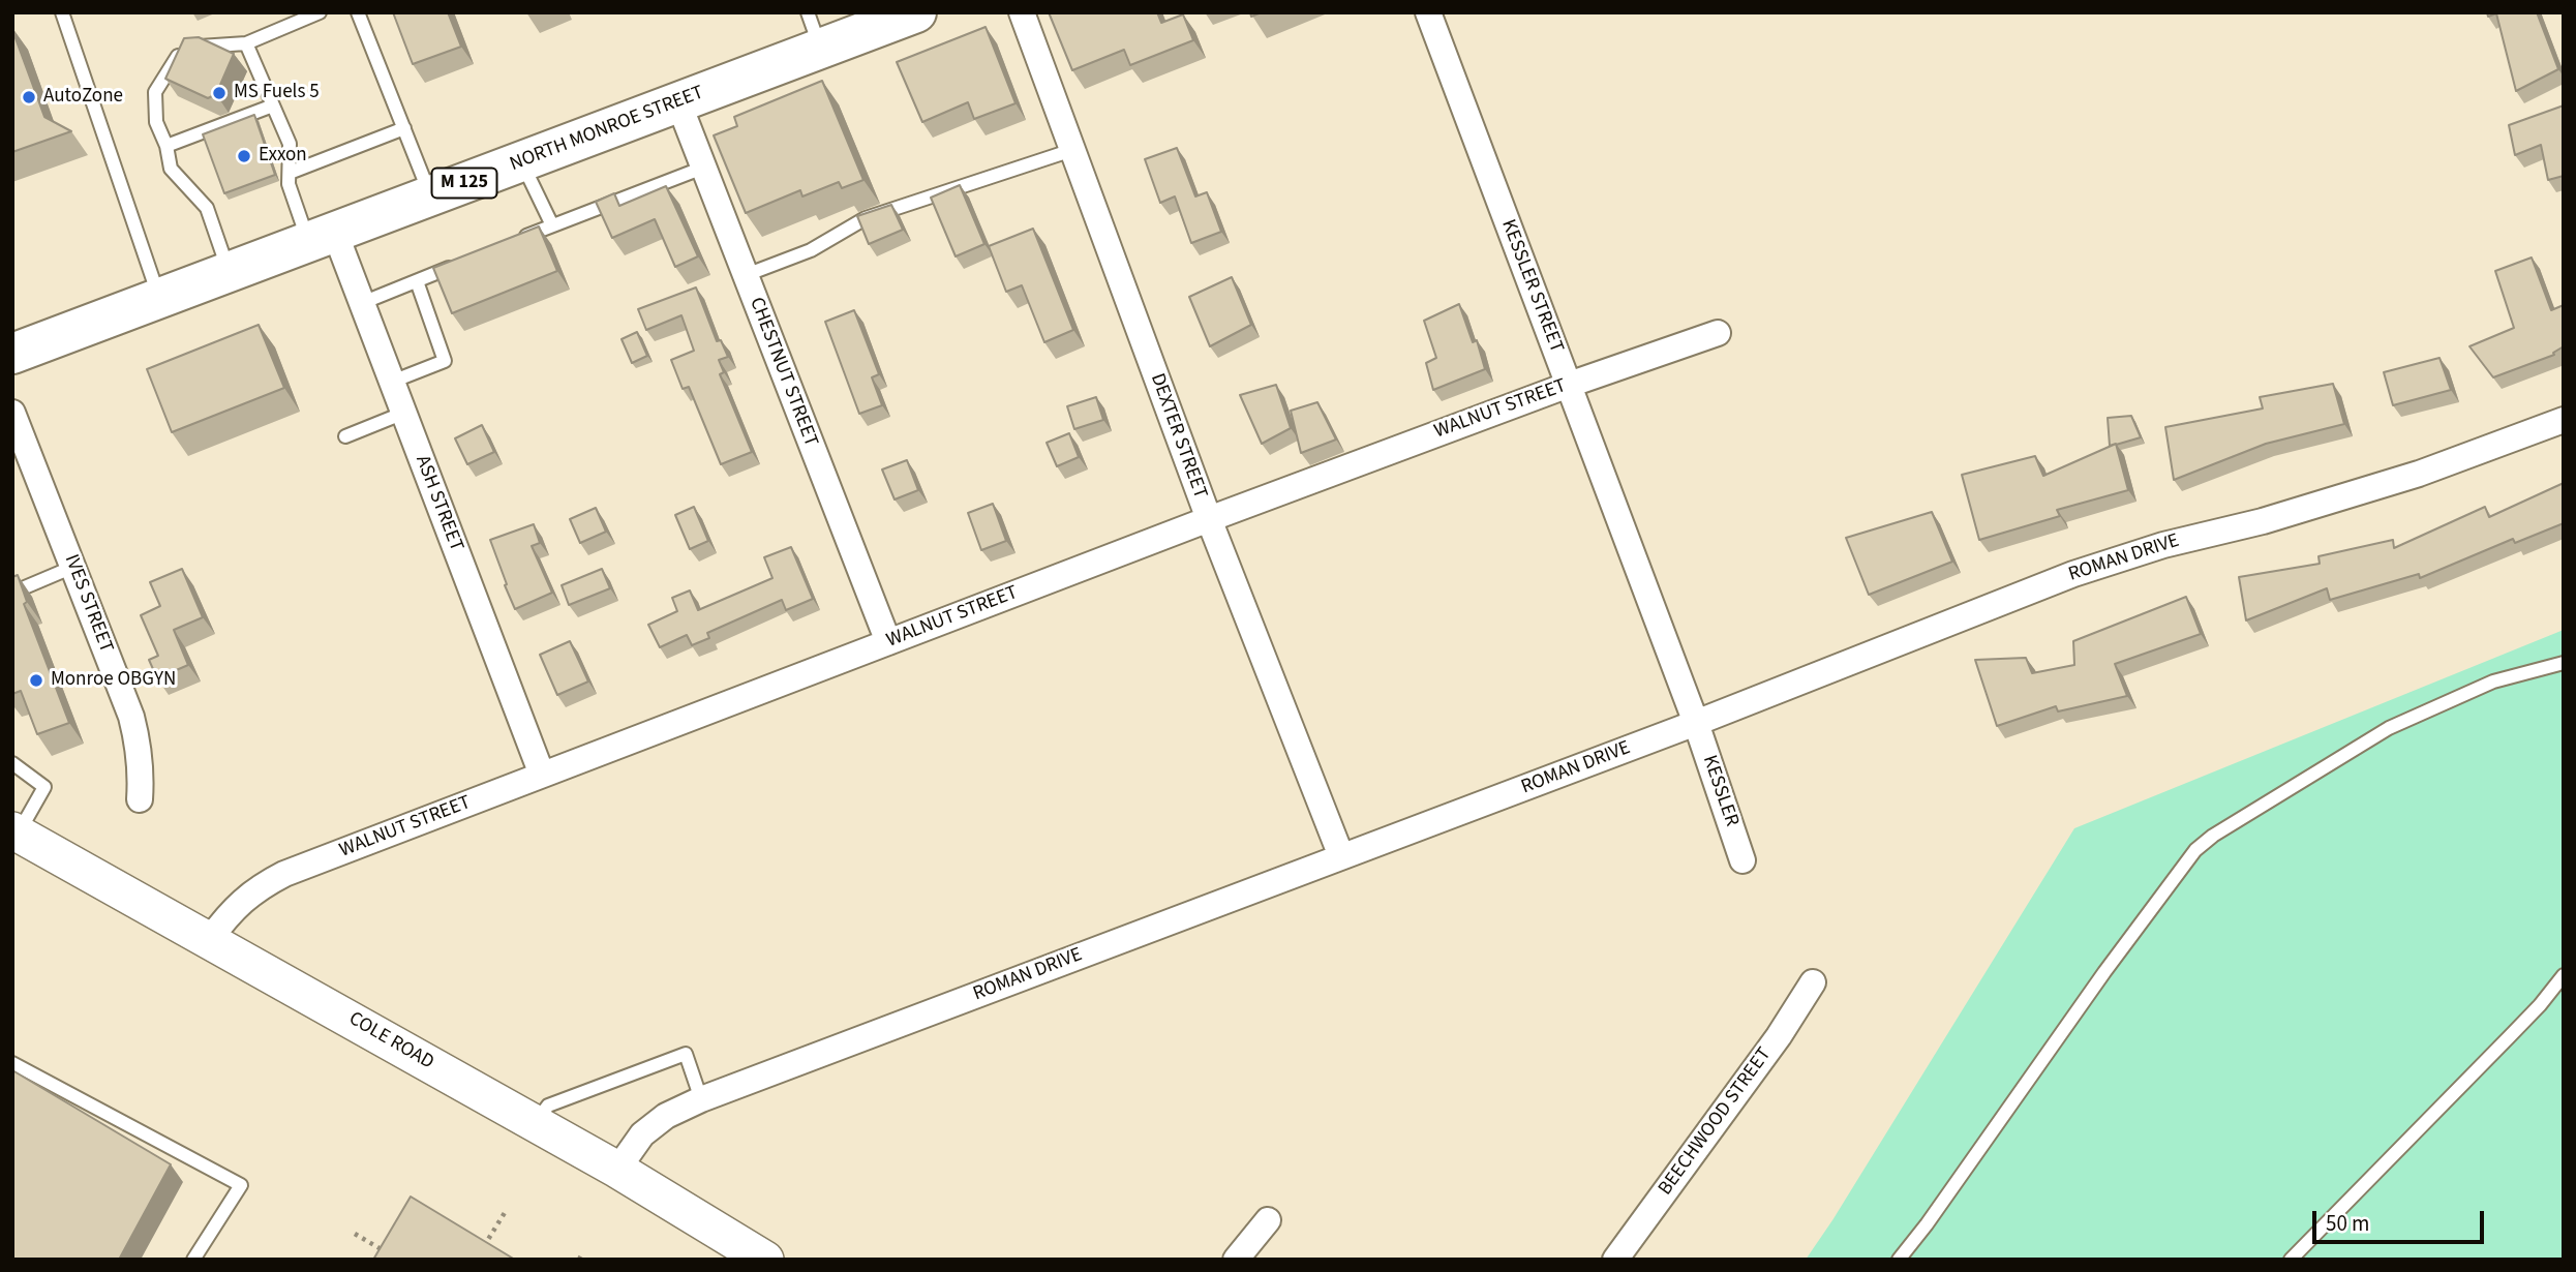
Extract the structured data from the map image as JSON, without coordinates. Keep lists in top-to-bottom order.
{
  "streets": {
    "main road": ["NORTH MONROE STREET", "M 125"],
    "street": [
      "KESSLER STREET",
      "CHESTNUT STREET",
      "WALNUT STREET",
      "DEXTER STREET",
      "ASH STREET",
      "ROMAN DRIVE",
      "IVES STREET",
      "KESSLER",
      "COLE ROAD",
      "BEECHWOOD STREET"
    ]
  },
  "crossings": [
    ["NORTH MONROE STREET", "CHESTNUT STREET"],
    ["NORTH MONROE STREET", "ASH STREET"],
    ["KESSLER STREET", "WALNUT STREET"],
    ["KESSLER STREET", "ROMAN DRIVE"],
    ["KESSLER STREET", "KESSLER"],
    ["CHESTNUT STREET", "WALNUT STREET"],
    ["WALNUT STREET", "DEXTER STREET"],
    ["WALNUT STREET", "ASH STREET"],
    ["WALNUT STREET", "COLE ROAD"],
    ["DEXTER STREET", "ROMAN DRIVE"],
    ["ROMAN DRIVE", "KESSLER"],
    ["ROMAN DRIVE", "COLE ROAD"]
  ],
  "places": [
    "MS Fuels 5",
    "AutoZone",
    "Exxon",
    "Monroe OBGYN"
  ],
  "scale_bar": "50 m"
}
